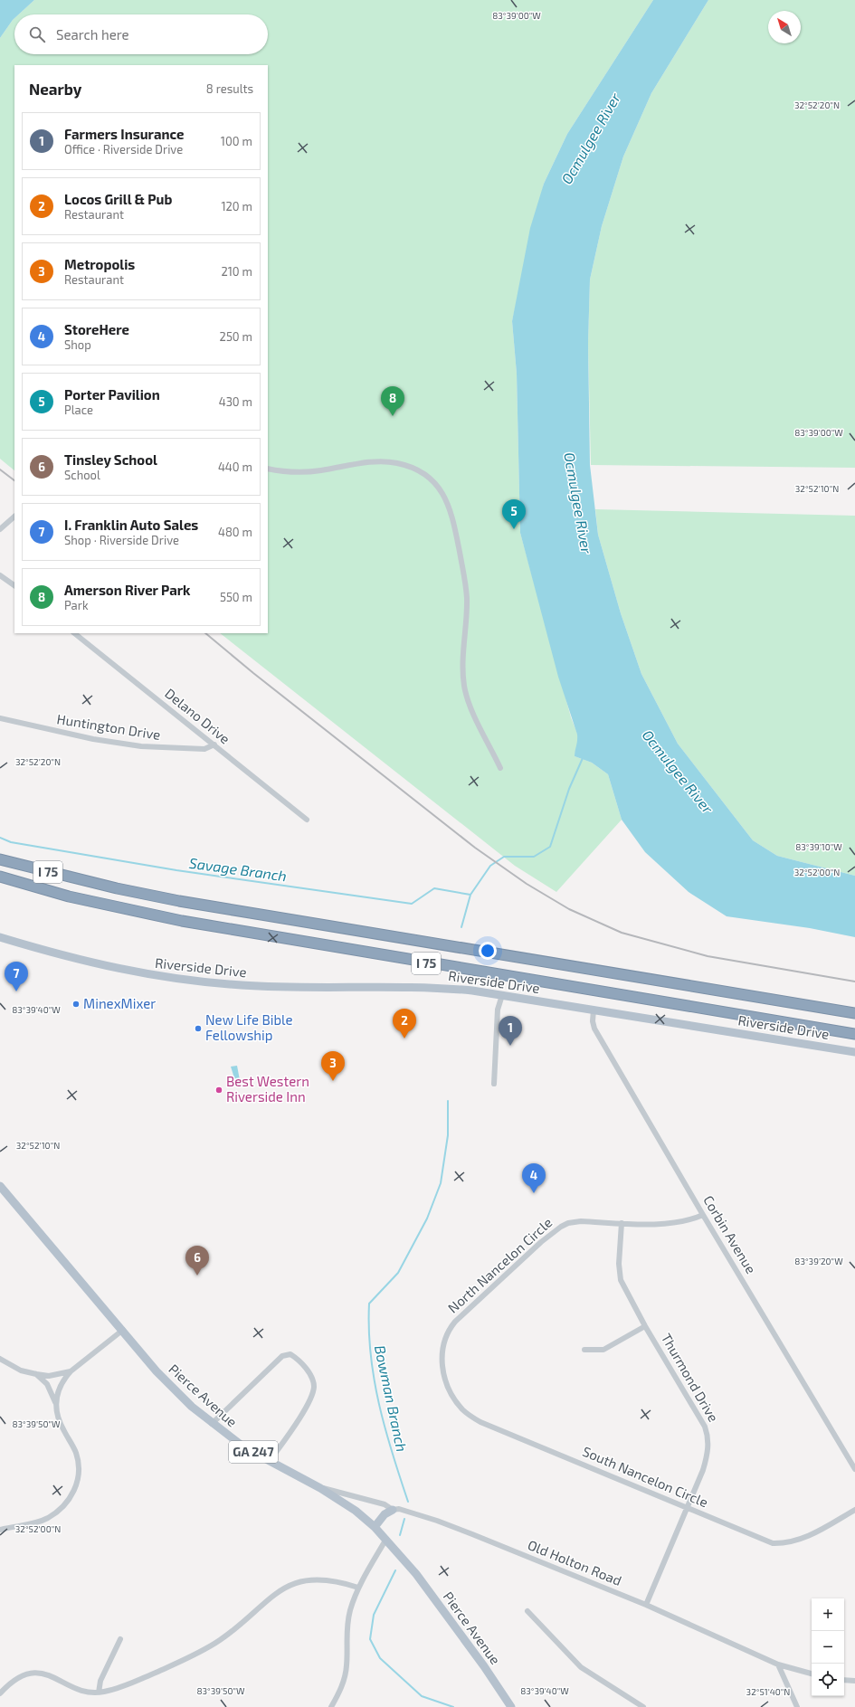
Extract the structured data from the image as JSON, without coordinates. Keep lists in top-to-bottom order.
{
  "streets": {
    "highway": ["I 75"],
    "main road": ["Riverside Drive", "Pierce Avenue", "GA 247"],
    "street": [
      "Delano Drive",
      "Huntington Drive",
      "Corbin Avenue",
      "North Nancelon Circle",
      "Thurmond Drive",
      "South Nancelon Circle",
      "Old Holton Road"
    ]
  },
  "crossings": [
    ["Delano Drive", "Huntington Drive"],
    ["Riverside Drive", "Corbin Avenue"],
    ["Corbin Avenue", "North Nancelon Circle"],
    ["North Nancelon Circle", "Thurmond Drive"],
    ["North Nancelon Circle", "South Nancelon Circle"],
    ["Thurmond Drive", "South Nancelon Circle"],
    ["Thurmond Drive", "Old Holton Road"],
    ["Pierce Avenue", "Old Holton Road"]
  ],
  "water": ["Ocmulgee River", "Savage Branch", "Bowman Branch"],
  "places": ["MinexMixer", "New Life Bible Fellowship", "Best Western Riverside Inn"],
  "north": "top left",
  "page": {
    "search": "Search here",
    "heading": ["Nearby", "8 results"],
    "list": [
      {
        "mark": "1",
        "name": "Farmers Insurance",
        "note": "Office · Riverside Drive",
        "value": "100 m"
      },
      {
        "mark": "2",
        "name": "Locos Grill & Pub",
        "note": "Restaurant",
        "value": "120 m"
      },
      {
        "mark": "3",
        "name": "Metropolis",
        "note": "Restaurant",
        "value": "210 m"
      },
      {
        "mark": "4",
        "name": "StoreHere",
        "note": "Shop",
        "value": "250 m"
      },
      {
        "mark": "5",
        "name": "Porter Pavilion",
        "note": "Place",
        "value": "430 m"
      },
      {
        "mark": "6",
        "name": "Tinsley School",
        "note": "School",
        "value": "440 m"
      },
      {
        "mark": "7",
        "name": "I. Franklin Auto Sales",
        "note": "Shop · Riverside Drive",
        "value": "480 m"
      },
      {
        "mark": "8",
        "name": "Amerson River Park",
        "note": "Park",
        "value": "550 m"
      }
    ],
    "pins": [
      "8",
      "5",
      "7",
      "2",
      "1",
      "3",
      "4",
      "6"
    ],
    "map_buttons": ["+", "−"]
  },
  "coordinates": [
    "83°39'00\"W",
    "32°52'20\"N",
    "32°52'10\"N",
    "83°39'10\"W",
    "32°52'00\"N",
    "83°39'40\"W",
    "83°39'20\"W",
    "83°39'50\"W",
    "32°51'40\"N"
  ]
}
